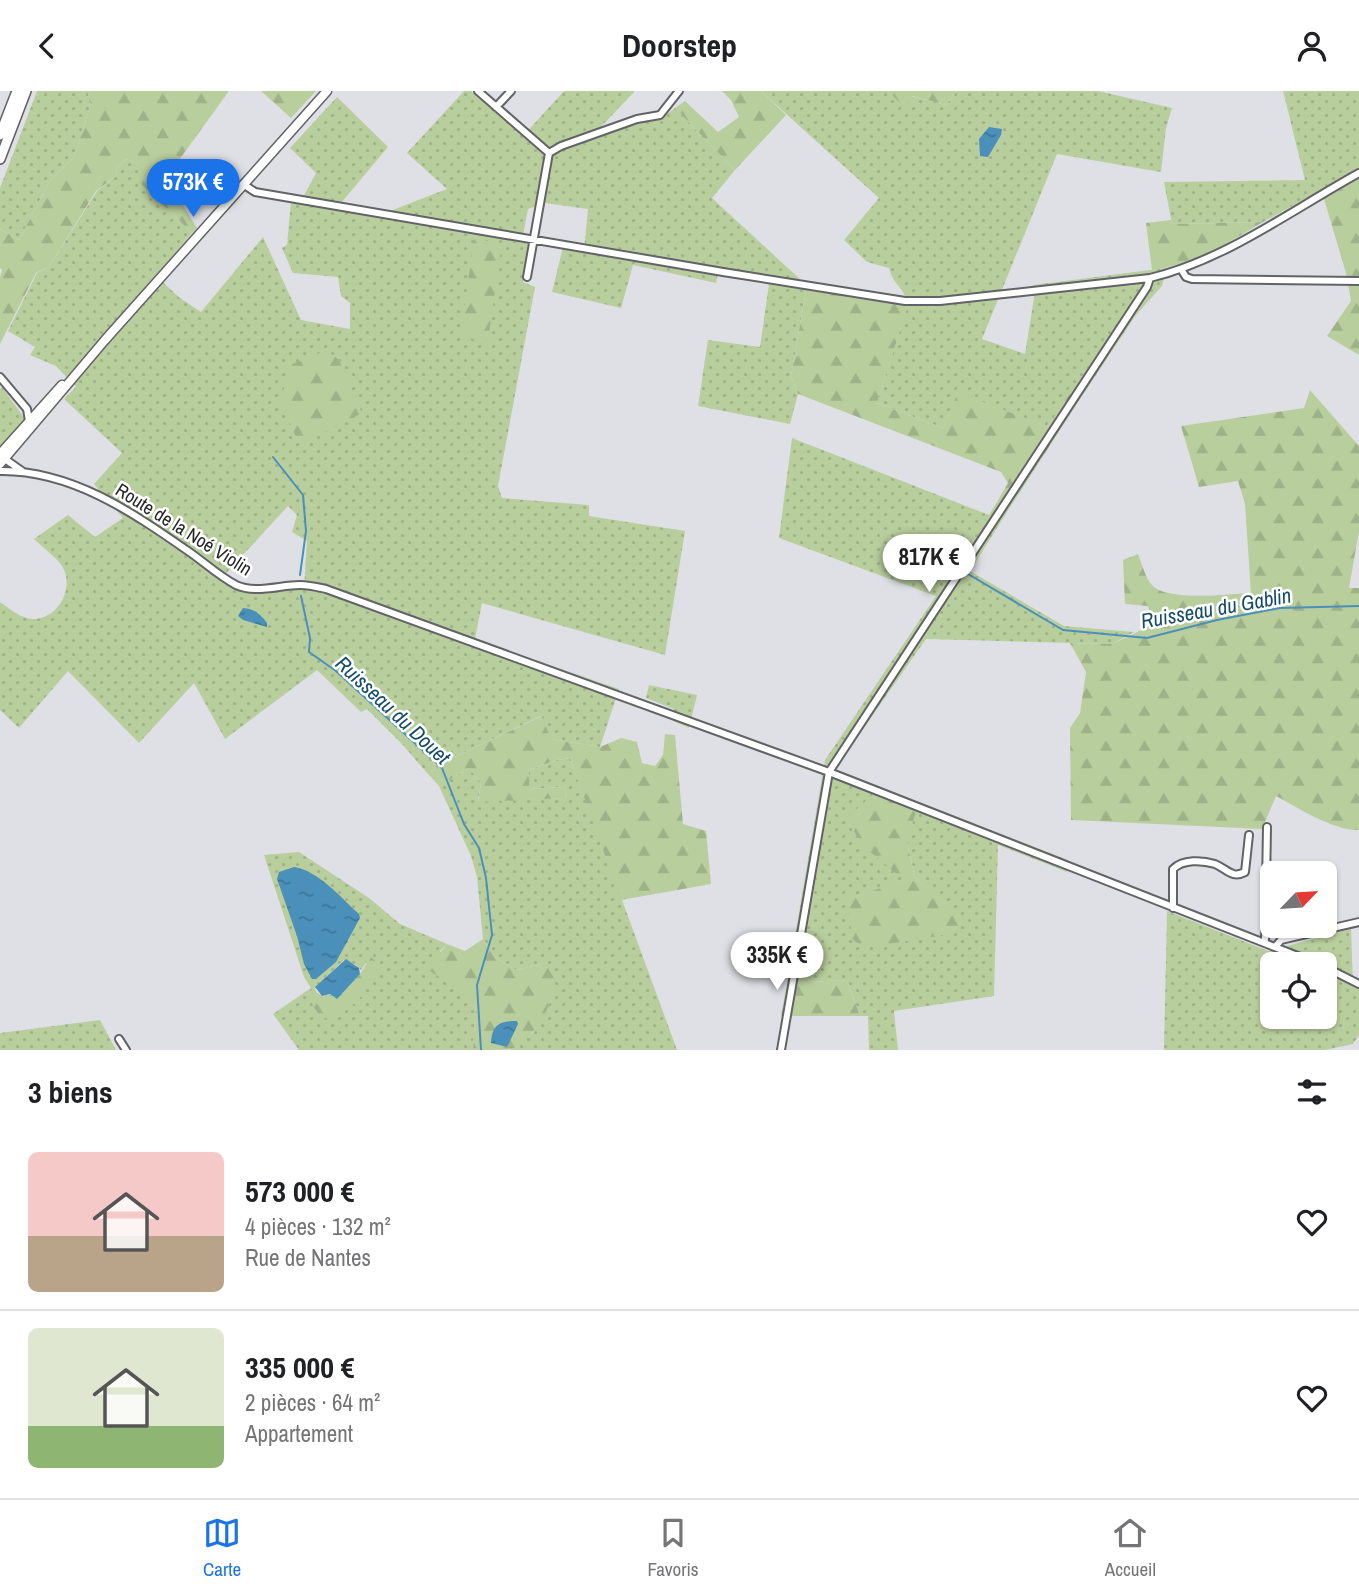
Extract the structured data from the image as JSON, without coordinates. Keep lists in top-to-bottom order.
{
  "streets": {
    "street": ["Route de la Noé Violin"]
  },
  "water": ["Ruisseau du Gablin", "Ruisseau du Douet"],
  "north": "top right",
  "page": {
    "header": "Doorstep",
    "price": ["573K €", "817K €", "335K €"],
    "heading": "3 biens",
    "list": [
      {
        "name": "573 000 €",
        "note": "4 pièces · 132 m² · Rue de Nantes"
      },
      {
        "name": "335 000 €",
        "note": "2 pièces · 64 m² · Appartement"
      }
    ],
    "tabs": ["Carte", "Favoris", "Accueil"]
  }
}
